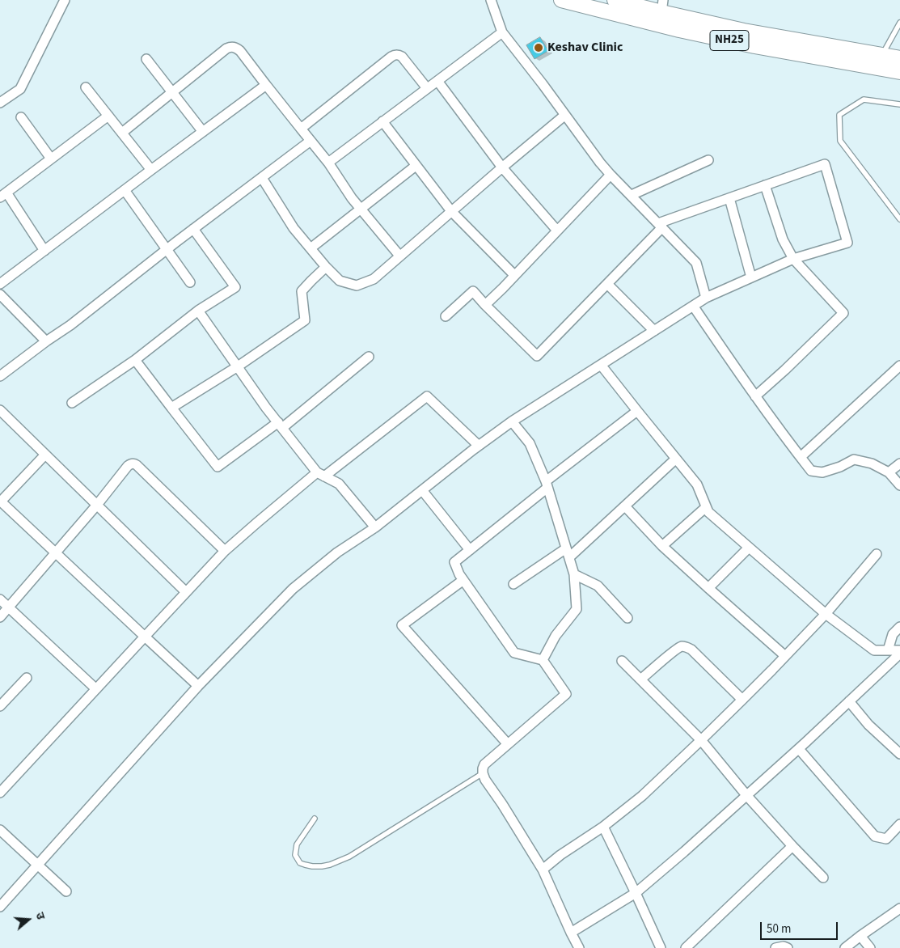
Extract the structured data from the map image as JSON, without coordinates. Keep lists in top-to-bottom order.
{
  "streets": {
    "main road": ["NH25"]
  },
  "places": ["Keshav Clinic"],
  "scale_bar": "50 m",
  "north": "right"
}
